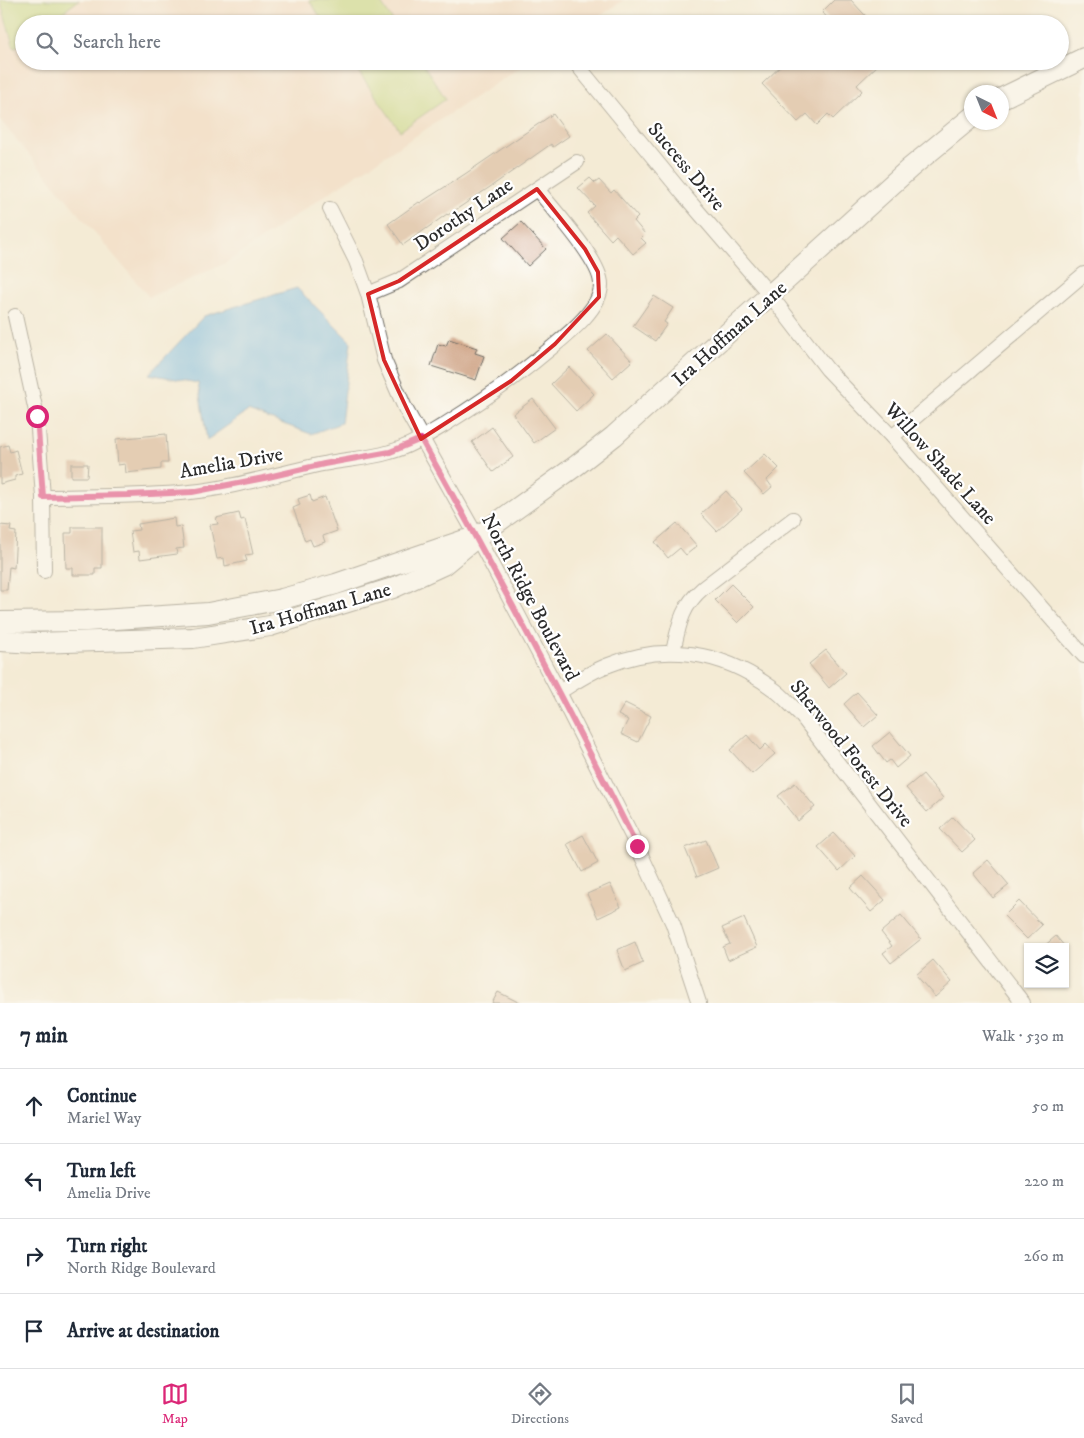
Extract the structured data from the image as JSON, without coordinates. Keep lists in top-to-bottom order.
{
  "streets": {
    "main road": ["Ira Hoffman Lane"],
    "street": [
      "Success Drive",
      "Dorothy Lane",
      "Amelia Drive",
      "Willow Shade Lane",
      "North Ridge Boulevard",
      "Sherwood Forest Drive"
    ]
  },
  "crossings": [
    ["Success Drive", "Ira Hoffman Lane"],
    ["Success Drive", "Willow Shade Lane"],
    ["Dorothy Lane", "Amelia Drive"],
    ["Dorothy Lane", "North Ridge Boulevard"],
    ["Ira Hoffman Lane", "Willow Shade Lane"],
    ["Ira Hoffman Lane", "North Ridge Boulevard"],
    ["Amelia Drive", "North Ridge Boulevard"],
    ["North Ridge Boulevard", "Sherwood Forest Drive"]
  ],
  "north": "bottom right",
  "page": {
    "search": "Search here",
    "heading": ["7 min", "Walk · 530 m"],
    "list": [
      ["Continue", "Mariel Way", "50 m"],
      ["Turn left", "Amelia Drive", "220 m"],
      ["Turn right", "North Ridge Boulevard", "260 m"],
      "Arrive at destination"
    ],
    "nav": ["Map", "Directions", "Saved"]
  }
}
